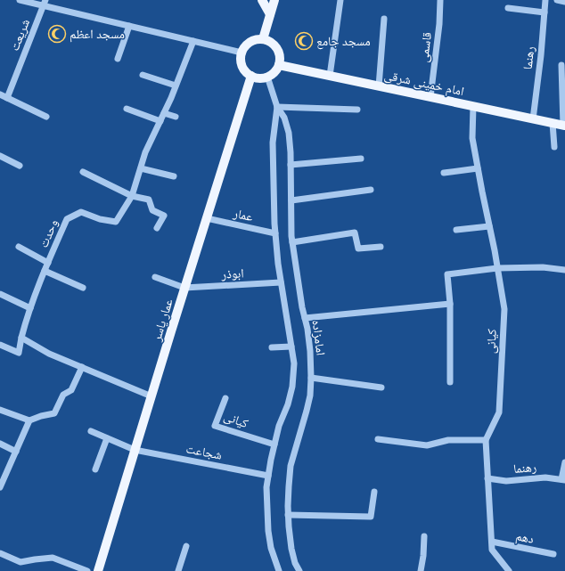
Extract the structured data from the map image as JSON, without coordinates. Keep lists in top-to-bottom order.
{
  "streets": {
    "main road": ["امام خمینی شرقی", "عمار یاسر"],
    "street": [
      "شریعت",
      "قاسمی",
      "رهنما",
      "عمار",
      "وحدت",
      "ابوذر",
      "امامزاده",
      "کیانی",
      "شجاعت",
      "دهم"
    ]
  },
  "crossings": [
    ["قاسمی", "امام خمینی شرقی"],
    ["رهنما", "امام خمینی شرقی"],
    ["رهنما", "کیانی"],
    ["امام خمینی شرقی", "عمار یاسر"],
    ["امام خمینی شرقی", "امامزاده"],
    ["امام خمینی شرقی", "کیانی"],
    ["عمار", "عمار یاسر"],
    ["عمار", "امامزاده"],
    ["ابوذر", "عمار یاسر"],
    ["ابوذر", "امامزاده"],
    ["عمار یاسر", "امامزاده"],
    ["عمار یاسر", "شجاعت"],
    ["امامزاده", "کیانی"],
    ["امامزاده", "شجاعت"],
    ["کیانی", "دهم"]
  ],
  "places": {
    "mosque": ["مسجد اعظم", "مسجد جامع"]
  }
}
